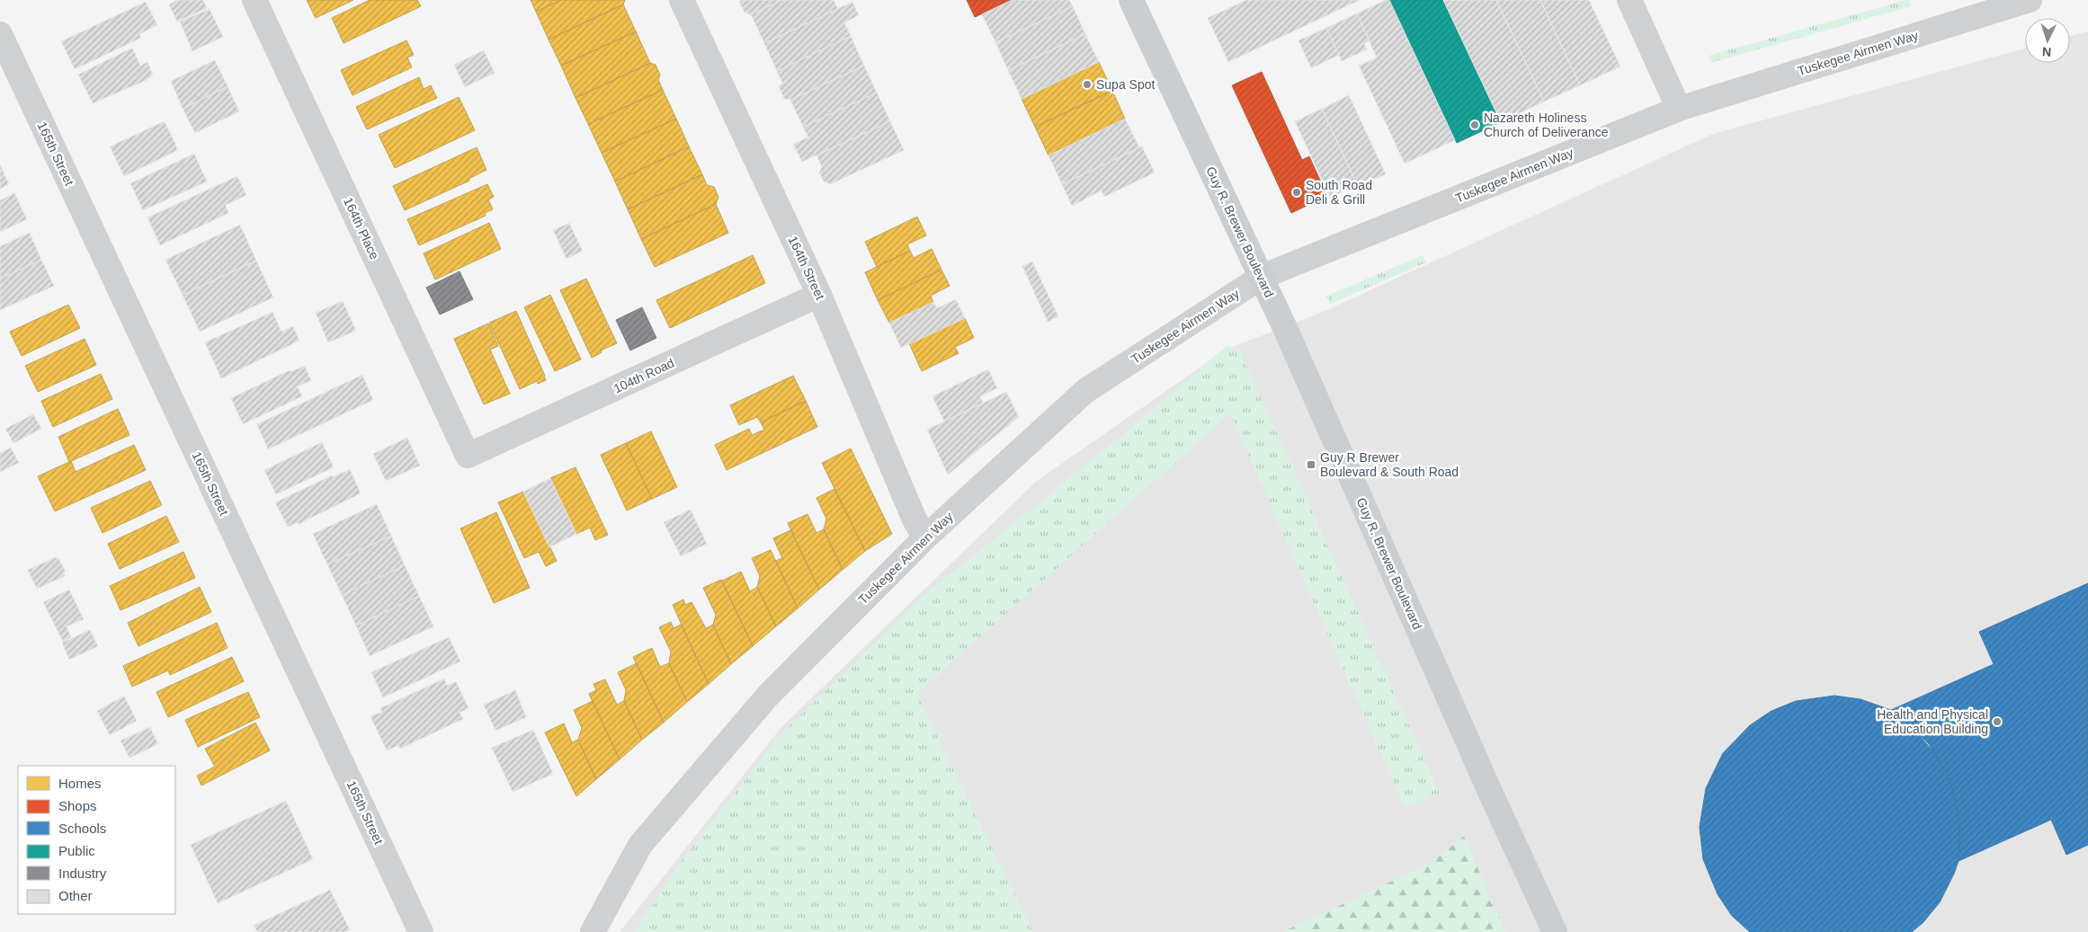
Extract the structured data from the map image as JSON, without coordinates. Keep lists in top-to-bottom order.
{
  "streets": {
    "main road": ["Guy R. Brewer Boulevard"],
    "street": [
      "Tuskegee Airmen Way",
      "165th Street",
      "164th Place",
      "164th Street",
      "104th Road"
    ]
  },
  "crossings": [
    ["Tuskegee Airmen Way", "Guy R. Brewer Boulevard"],
    ["Tuskegee Airmen Way", "164th Street"],
    ["164th Place", "104th Road"],
    ["164th Street", "104th Road"]
  ],
  "places": {
    "other": [
      "Supa Spot",
      "Nazareth Holiness Church of Deliverance",
      "South Road Deli & Grill",
      "Health and Physical Education Building"
    ],
    "transit": ["Guy R Brewer Boulevard & South Road"]
  },
  "legend": [
    "Homes",
    "Shops",
    "Schools",
    "Public",
    "Industry",
    "Other"
  ],
  "north": "bottom"
}
